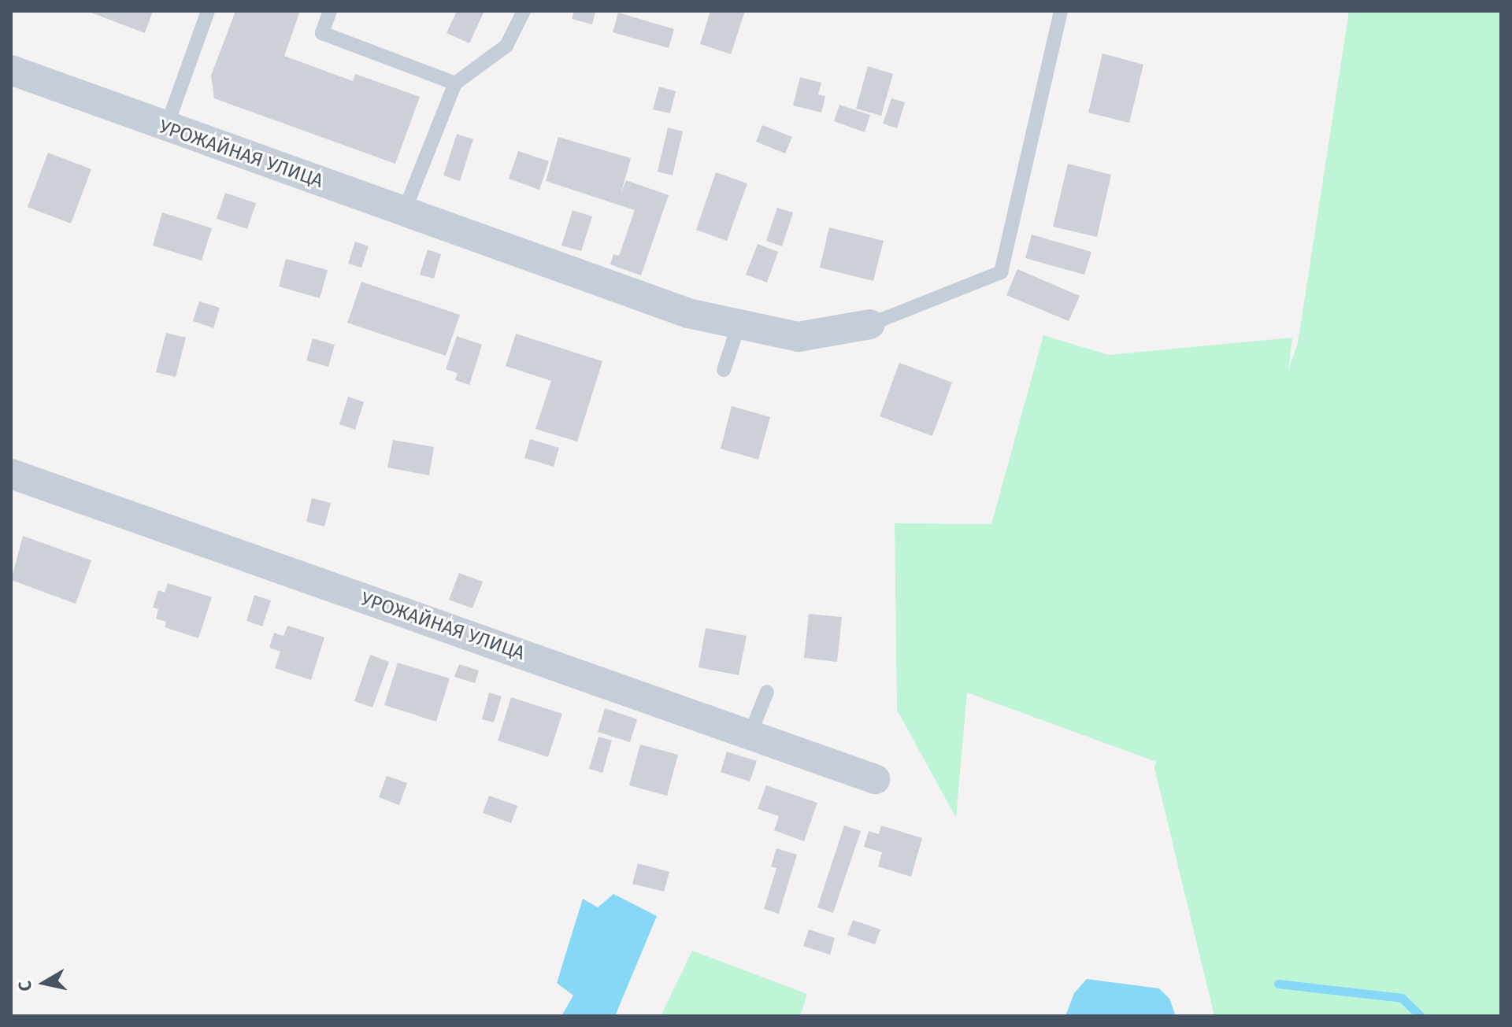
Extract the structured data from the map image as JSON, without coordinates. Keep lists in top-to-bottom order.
{
  "streets": {
    "street": ["УРОЖАЙНАЯ УЛИЦА"]
  },
  "north": "left"
}
